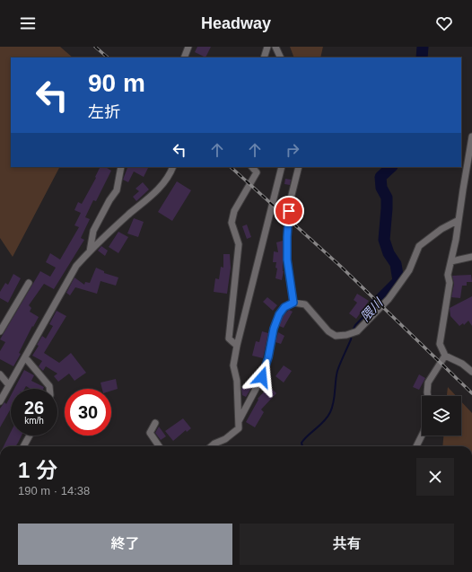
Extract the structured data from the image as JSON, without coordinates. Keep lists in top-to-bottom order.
{
  "water": ["隈川"],
  "page": {
    "header": "Headway",
    "turn": ["90 m", "左折"],
    "speed": "26 km/h",
    "limit": "30",
    "heading": ["1 分", "190 m · 14:38"],
    "buttons": ["終了", "共有"]
  }
}
